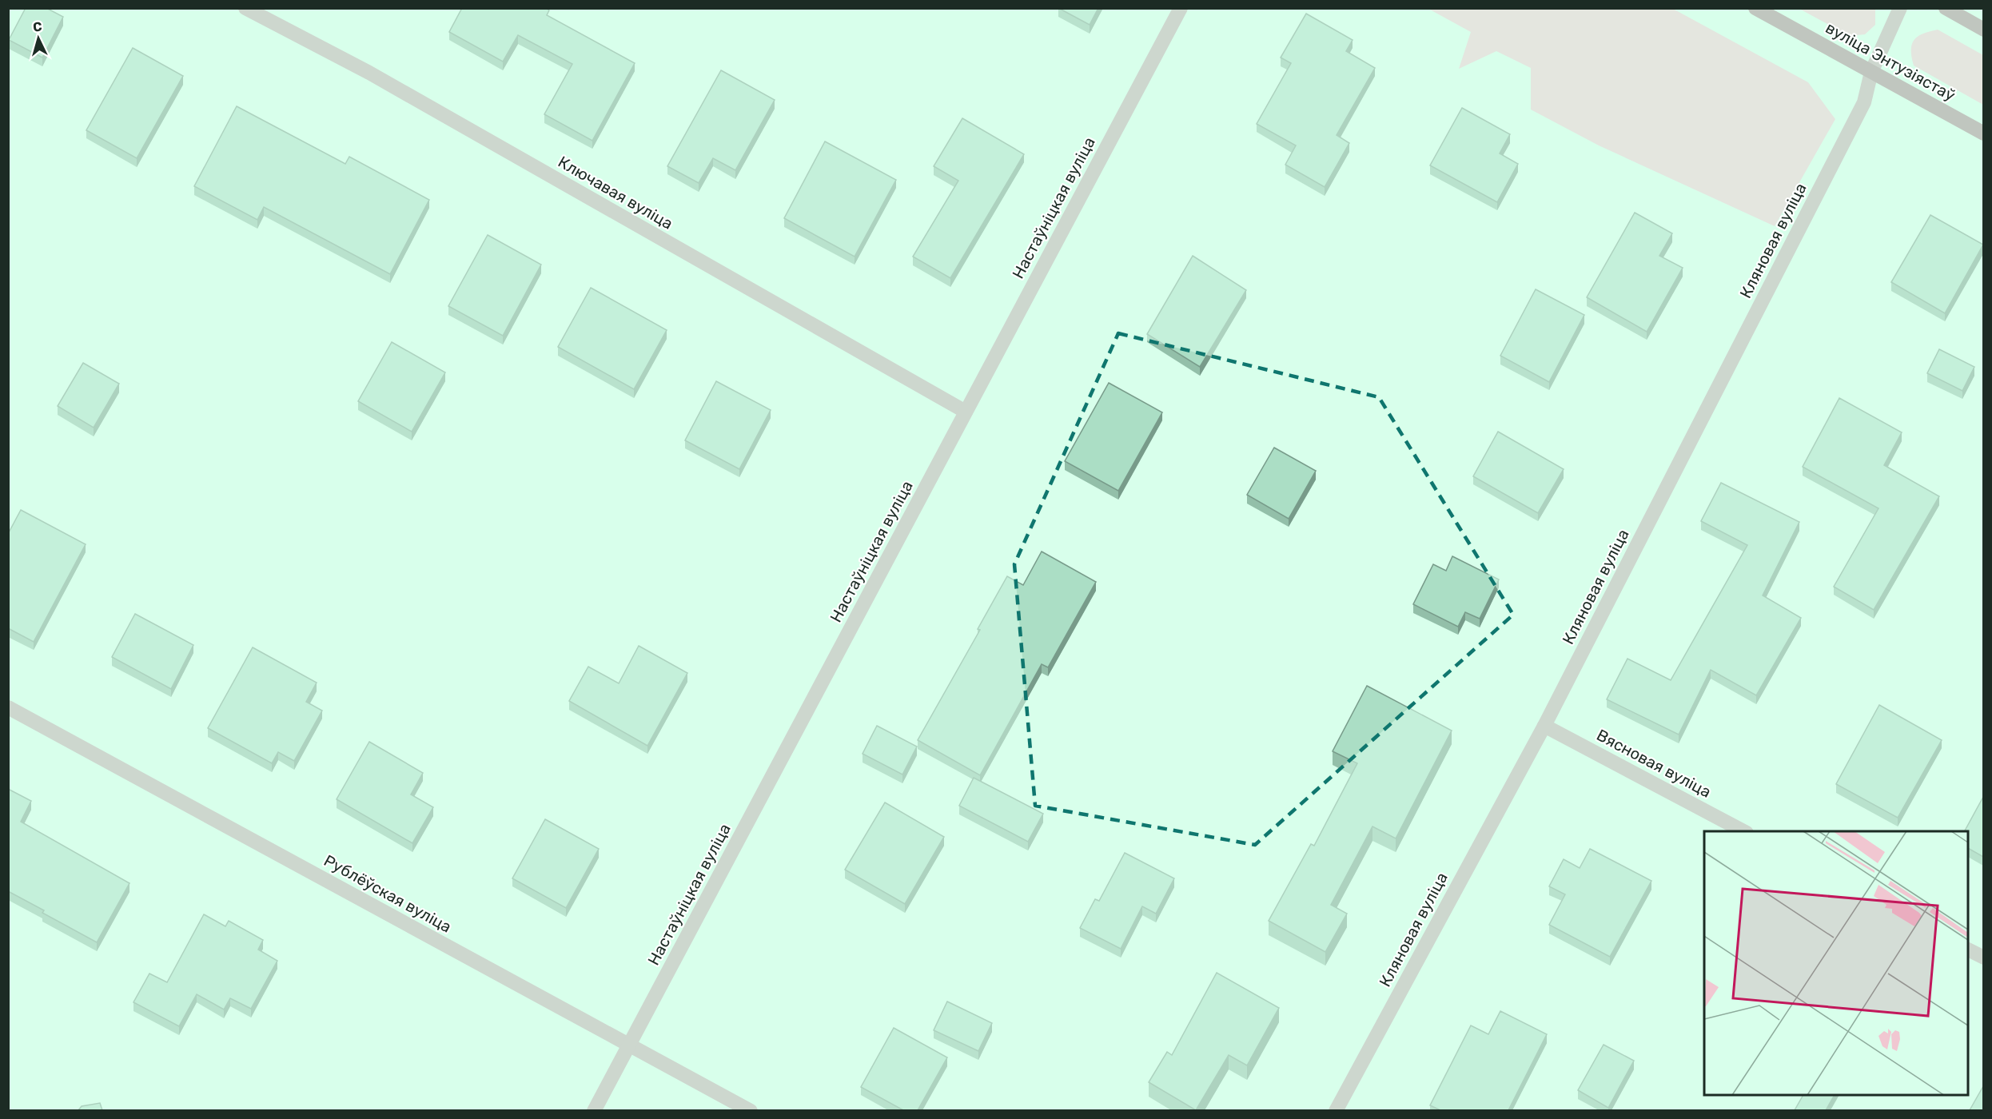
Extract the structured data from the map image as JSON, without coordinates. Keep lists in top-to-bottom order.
{
  "streets": {
    "street": [
      "вуліца Энтузіястаў",
      "Ключавая вуліца",
      "Настаўніцкая вуліца",
      "Кляновая вуліца",
      "Вясновая вуліца",
      "Рублёўская вуліца"
    ]
  },
  "crossings": [
    ["вуліца Энтузіястаў", "Кляновая вуліца"],
    ["Ключавая вуліца", "Настаўніцкая вуліца"],
    ["Настаўніцкая вуліца", "Рублёўская вуліца"],
    ["Кляновая вуліца", "Вясновая вуліца"]
  ],
  "north": "top"
}
